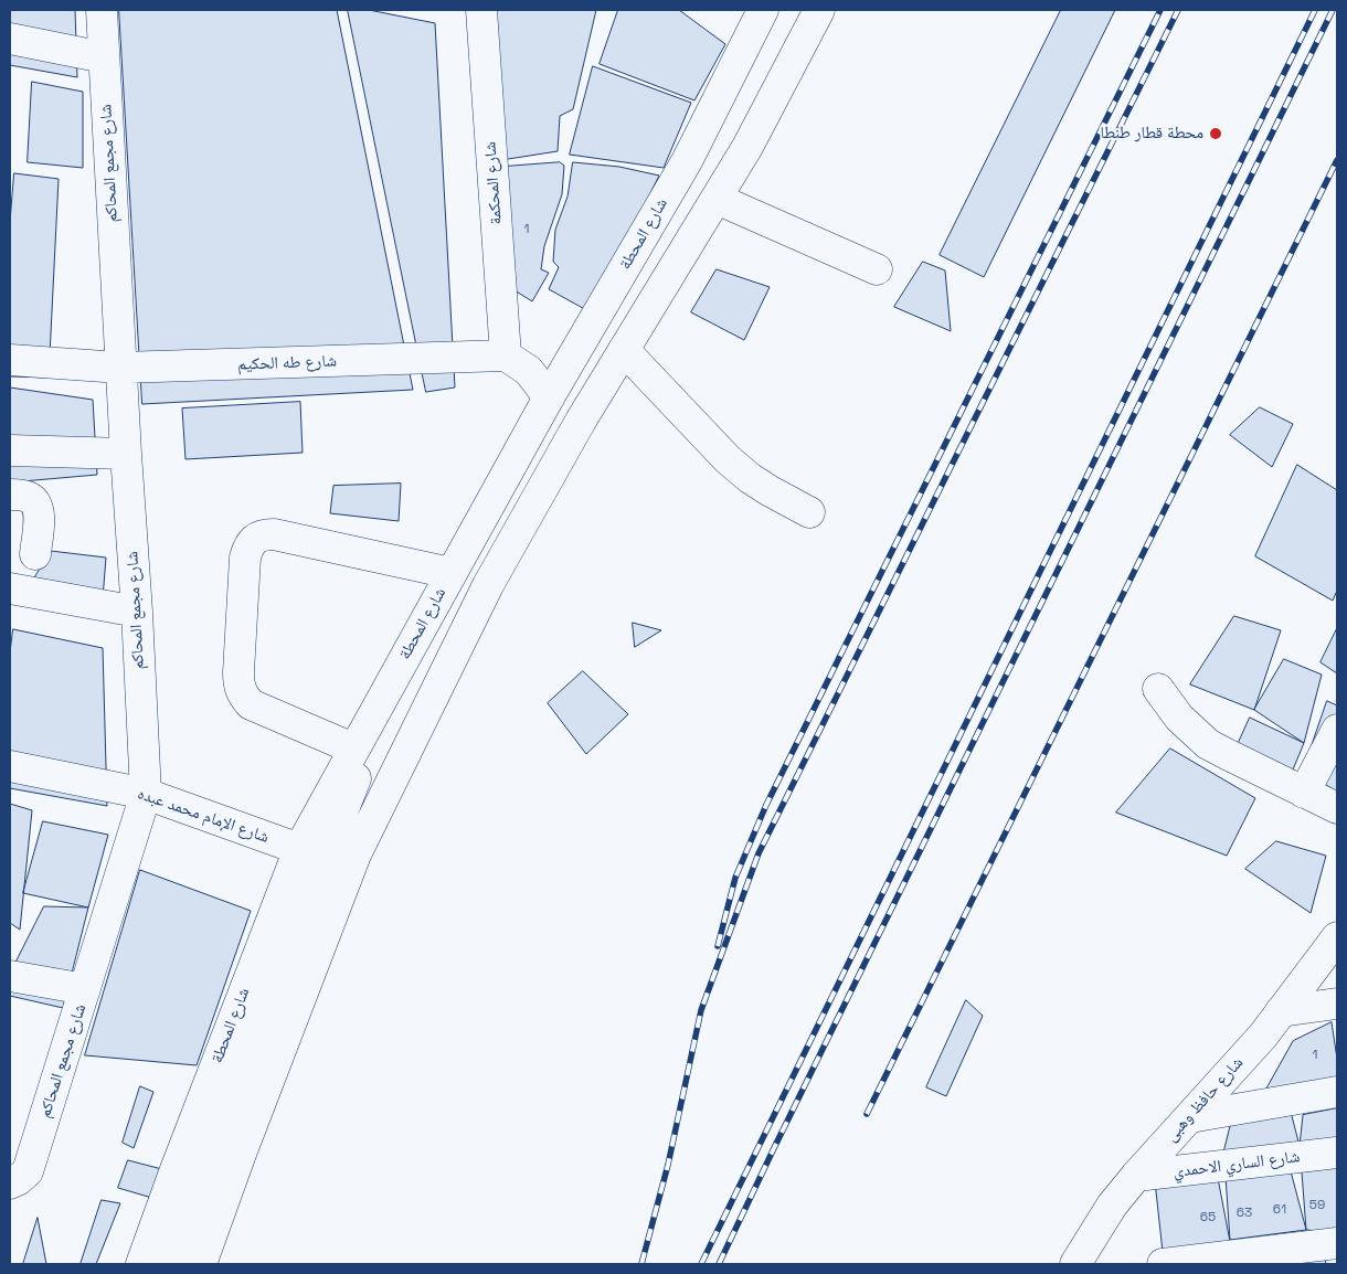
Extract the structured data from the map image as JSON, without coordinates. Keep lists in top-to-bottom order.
{
  "streets": {
    "main road": [
      "شارع مجمع المحاكم",
      "شارع المحكمة",
      "شارع المحطة",
      "شارع طه الحكيم",
      "شارع الإمام محمد عبده",
      "شارع حافظ وهبى",
      "شارع الساري الاحمدي"
    ]
  },
  "crossings": [
    ["شارع مجمع المحاكم", "شارع طه الحكيم"],
    ["شارع مجمع المحاكم", "شارع الإمام محمد عبده"],
    ["شارع المحكمة", "شارع طه الحكيم"],
    ["شارع المحطة", "شارع الإمام محمد عبده"],
    ["شارع حافظ وهبى", "شارع الساري الاحمدي"]
  ],
  "places": ["محطة قطار طنطا"],
  "house_numbers": [
    "1",
    "1",
    "59",
    "61",
    "63",
    "65"
  ]
}
